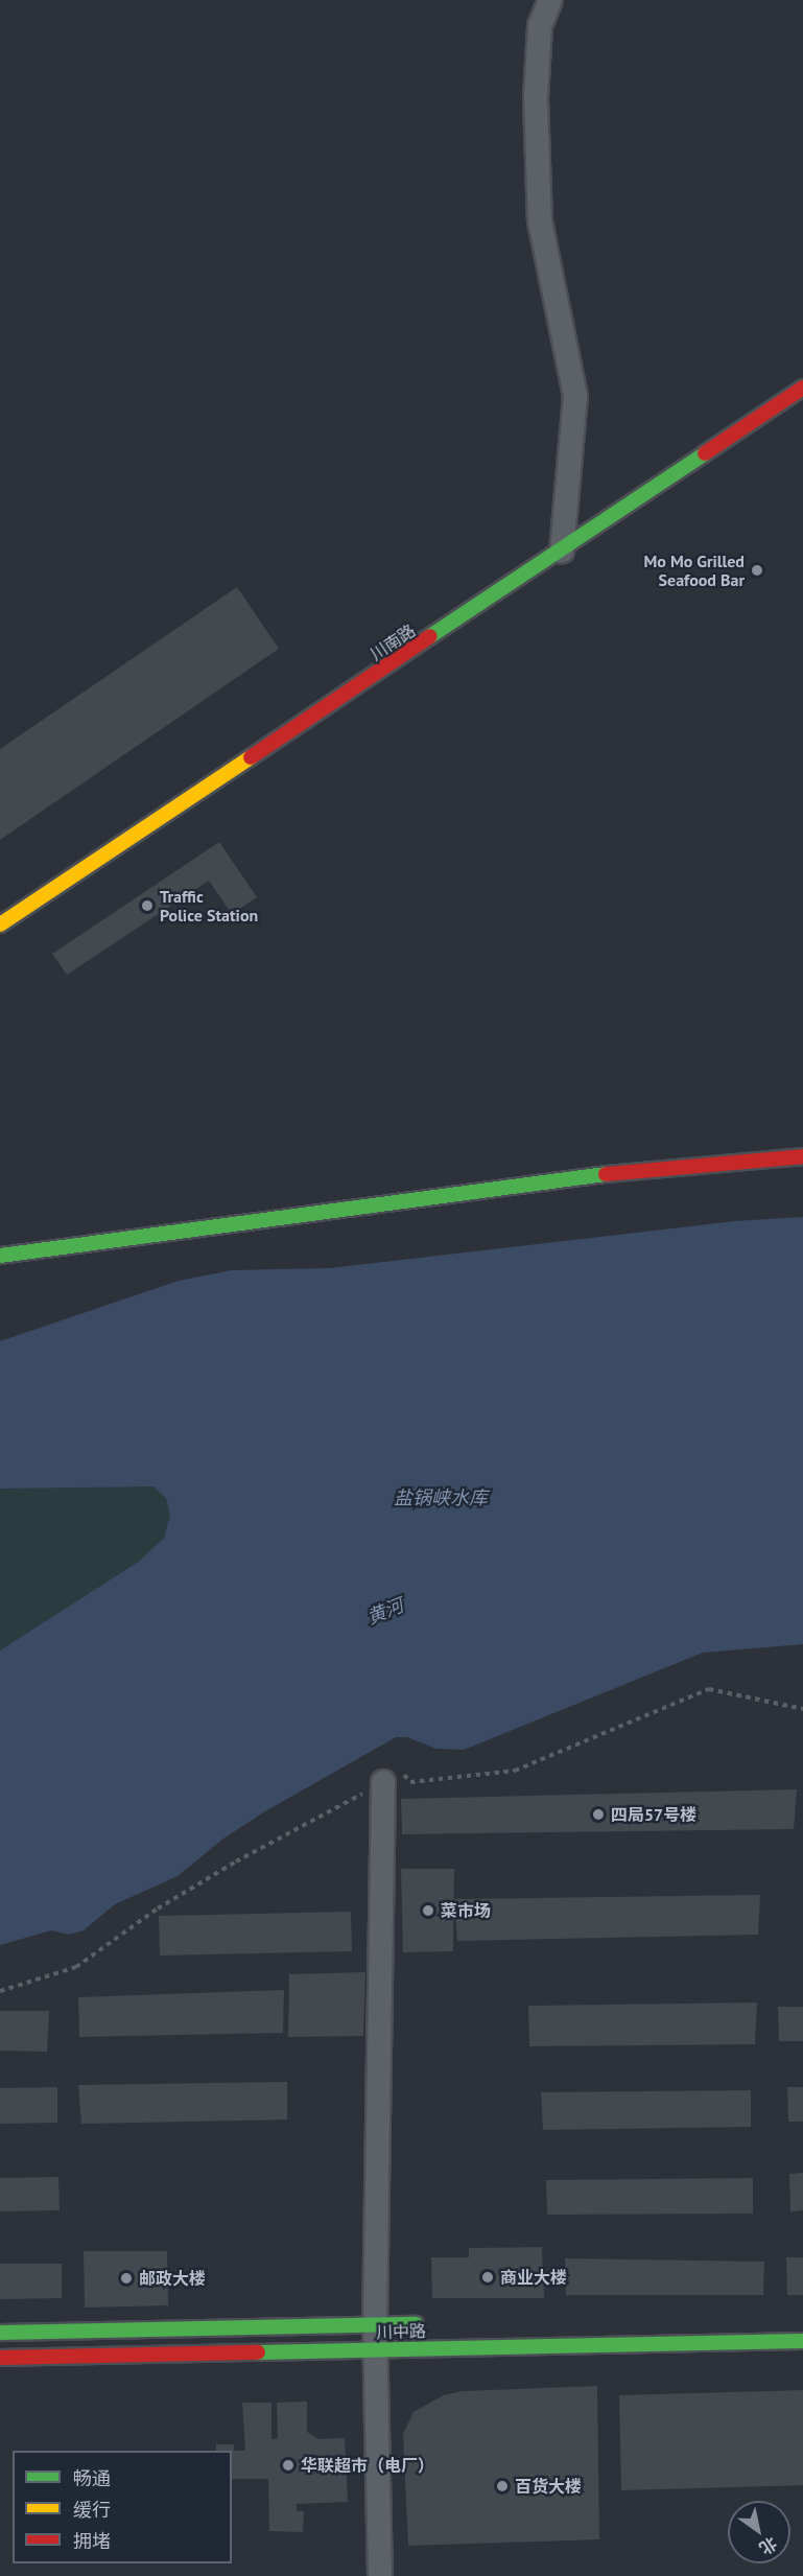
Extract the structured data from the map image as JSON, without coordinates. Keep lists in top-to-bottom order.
{
  "streets": {
    "street": ["川南路", "川中路"]
  },
  "water": ["盐锅峡水库", "黄河"],
  "places": [
    "Mo Mo Grilled Seafood Bar",
    "Traffic Police Station",
    "四局57号楼",
    "菜市场",
    "商业大楼",
    "邮政大楼",
    "华联超市（电厂）",
    "百货大楼"
  ],
  "legend": ["畅通", "缓行", "拥堵"],
  "north": "bottom right"
}
